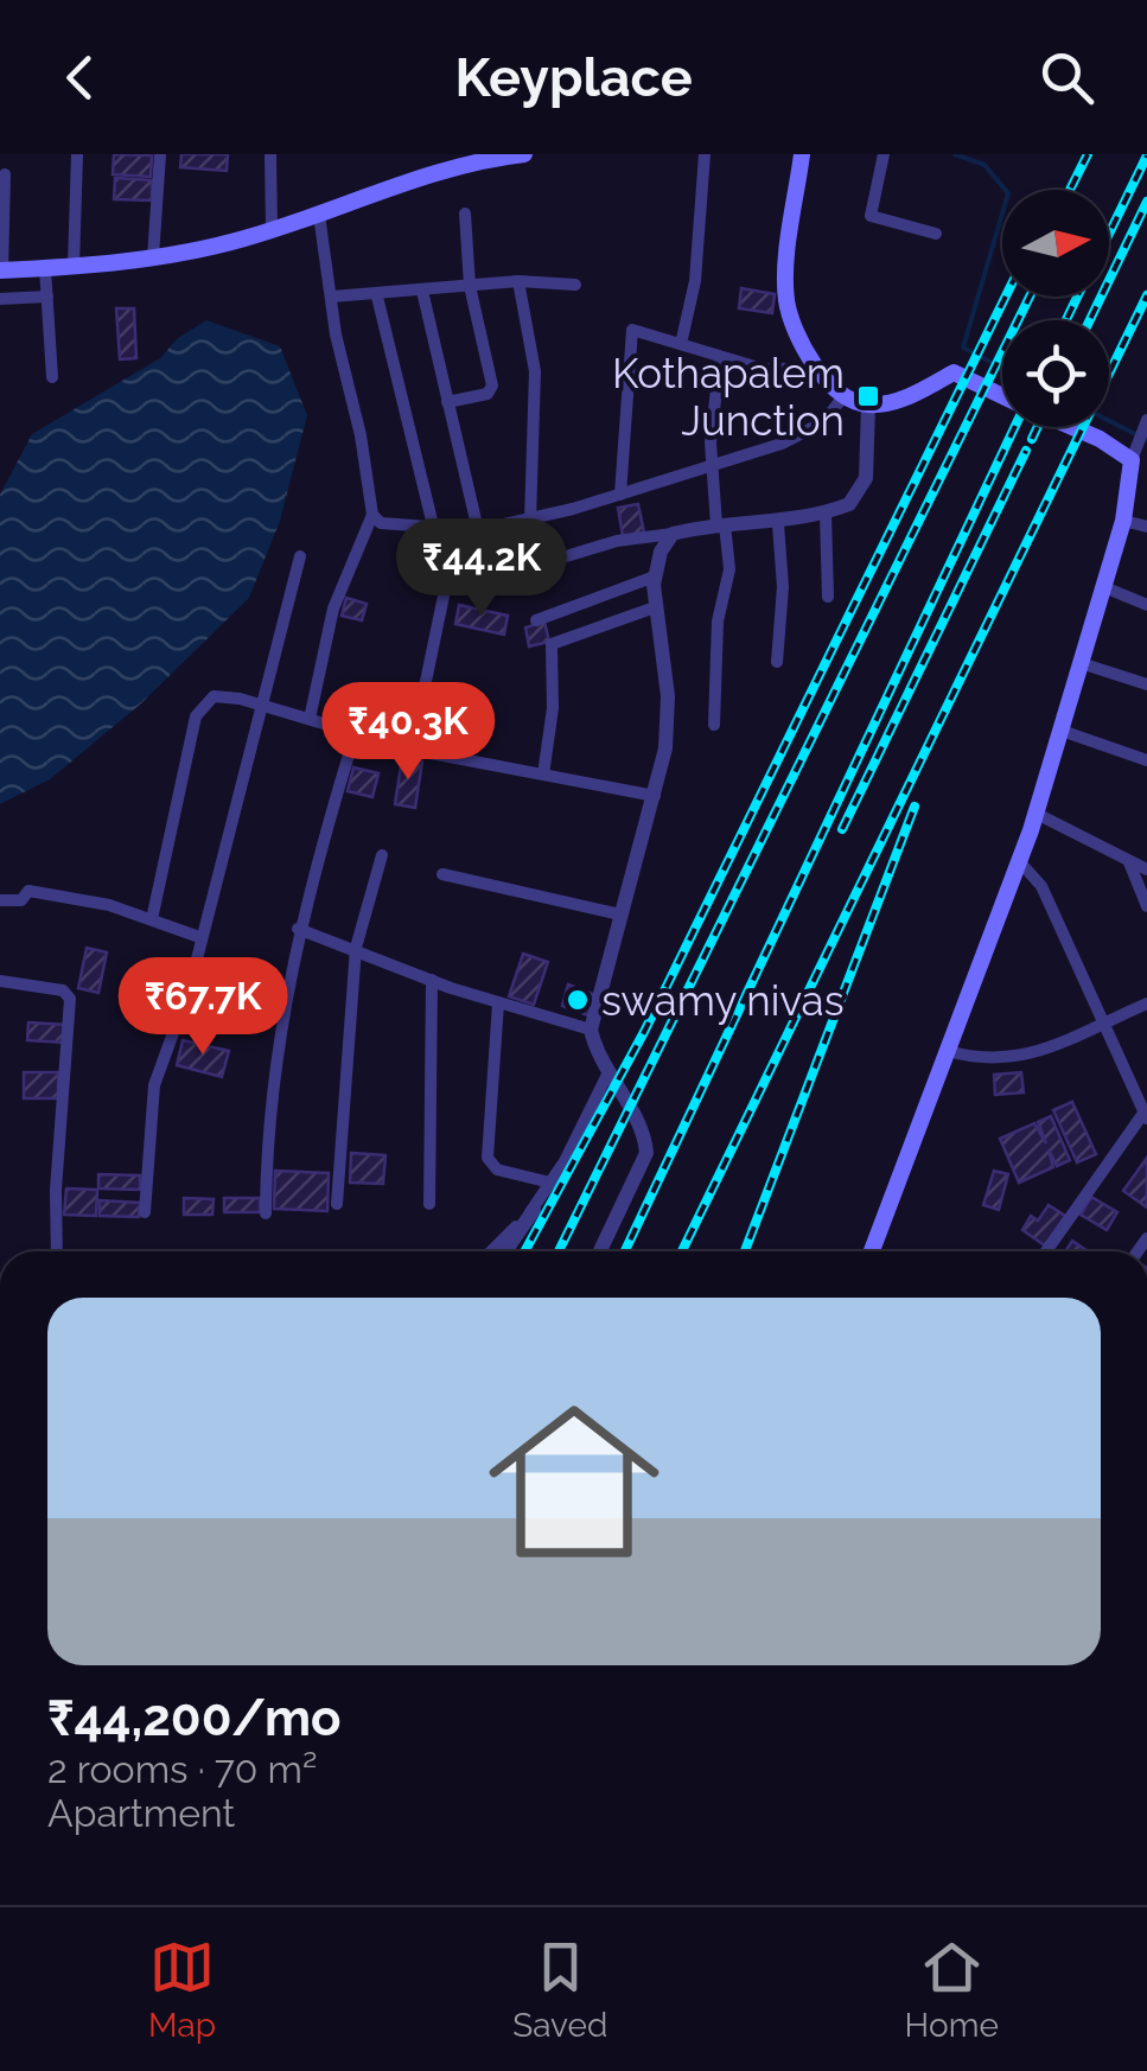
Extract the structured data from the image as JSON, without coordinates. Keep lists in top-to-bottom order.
{
  "places": {
    "transit": ["Kothapalem Junction"],
    "other": ["swamy nivas"]
  },
  "north": "right",
  "page": {
    "header": "Keyplace",
    "price": ["₹44.2K", "₹40.3K", "₹67.7K"],
    "list": [
      {
        "name": "₹44,200/mo",
        "note": "2 rooms · 70 m² · Apartment"
      }
    ],
    "tabs": ["Map", "Saved", "Home"]
  }
}
